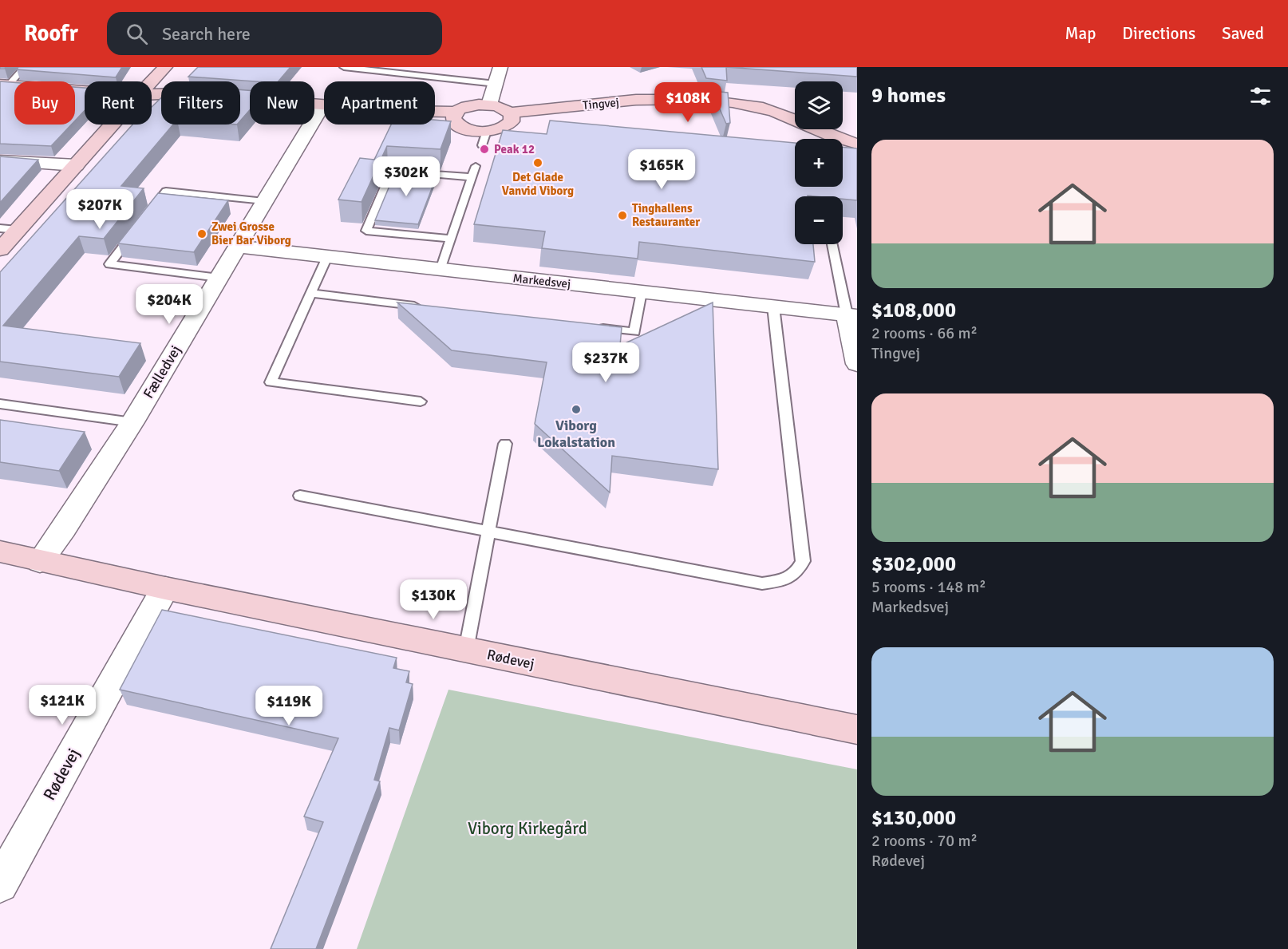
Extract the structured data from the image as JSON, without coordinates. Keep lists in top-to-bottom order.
{
  "streets": {
    "street": [
      "Tingvej",
      "Markedsvej",
      "Fælledvej",
      "Rødevej"
    ]
  },
  "crossings": [
    ["Markedsvej", "Fælledvej"],
    ["Fælledvej", "Rødevej"]
  ],
  "parks": ["Viborg Kirkegård"],
  "places": [
    "Peak 12",
    "Det Glade Vanvid Viborg",
    "Tinghallens Restauranter",
    "Zwei Grosse Bier Bar Viborg",
    "Viborg Lokalstation"
  ],
  "page": {
    "header": "Roofr",
    "search": "Search here",
    "nav": ["Map", "Directions", "Saved"],
    "heading": "9 homes",
    "map_buttons": ["+", "−"],
    "chip": [
      "Buy",
      "Rent",
      "Filters",
      "New",
      "Apartment"
    ],
    "price": [
      "$108K",
      "$165K",
      "$302K",
      "$207K",
      "$204K",
      "$237K",
      "$130K",
      "$121K",
      "$119K"
    ],
    "list": [
      {
        "name": "$108,000",
        "note": "2 rooms · 66 m² · Tingvej"
      },
      {
        "name": "$302,000",
        "note": "5 rooms · 148 m² · Markedsvej"
      },
      {
        "name": "$130,000",
        "note": "2 rooms · 70 m² · Rødevej"
      }
    ]
  }
}
